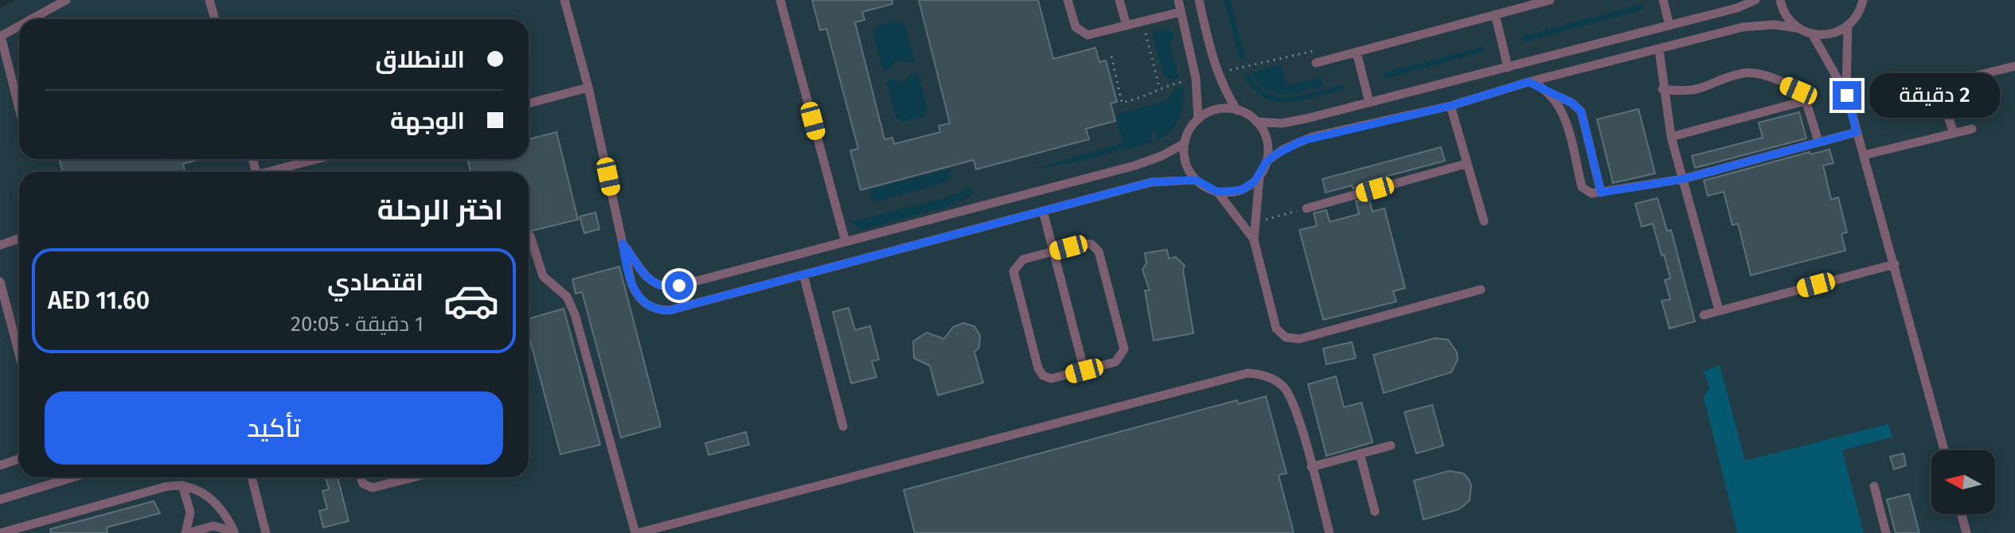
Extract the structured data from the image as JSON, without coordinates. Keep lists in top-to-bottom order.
{
  "north": "left",
  "page": {
    "banner": ["الانطلاق", "الوجهة"],
    "bubble": "2 دقيقة",
    "heading": "اختر الرحلة",
    "list": [
      {
        "name": "اقتصادي",
        "note": "1 دقيقة · 20:05",
        "value": "AED 11.60"
      }
    ],
    "buttons": "تأكيد"
  }
}
